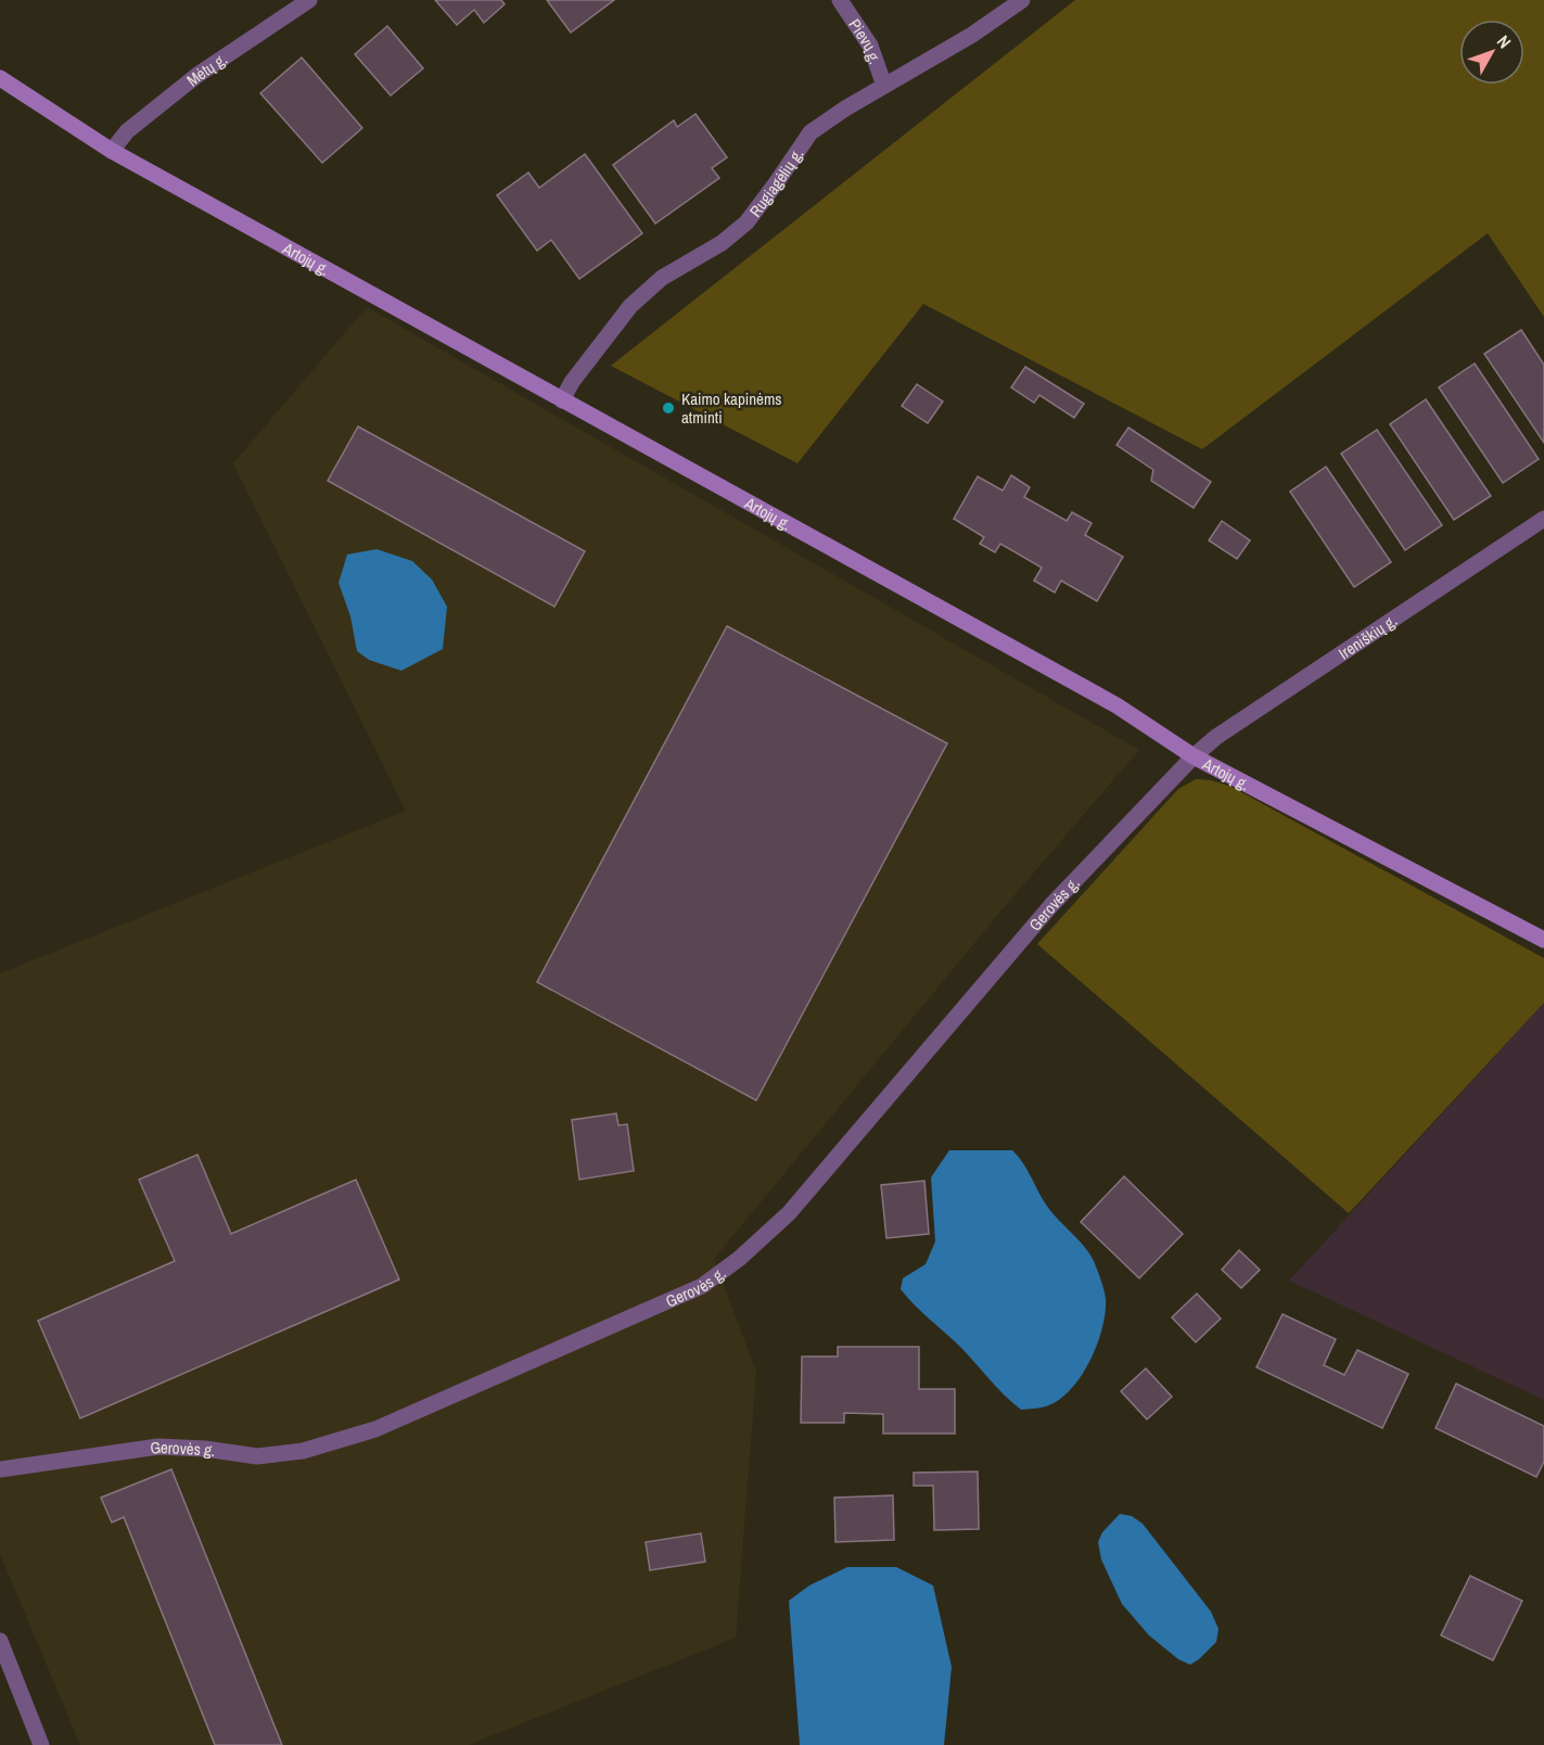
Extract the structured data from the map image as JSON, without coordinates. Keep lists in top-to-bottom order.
{
  "streets": {
    "main road": ["Artojų g."],
    "street": [
      "Pievų g.",
      "Mėtų g.",
      "Rugiagėlių g.",
      "Ireniškių g.",
      "Gerovės g."
    ]
  },
  "crossings": [
    ["Pievų g.", "Rugiagėlių g."],
    ["Mėtų g.", "Artojų g."],
    ["Rugiagėlių g.", "Artojų g."],
    ["Artojų g.", "Ireniškių g."],
    ["Artojų g.", "Gerovės g."],
    ["Ireniškių g.", "Gerovės g."]
  ],
  "places": ["Kaimo kapinėms atminti"],
  "north": "top right"
}
